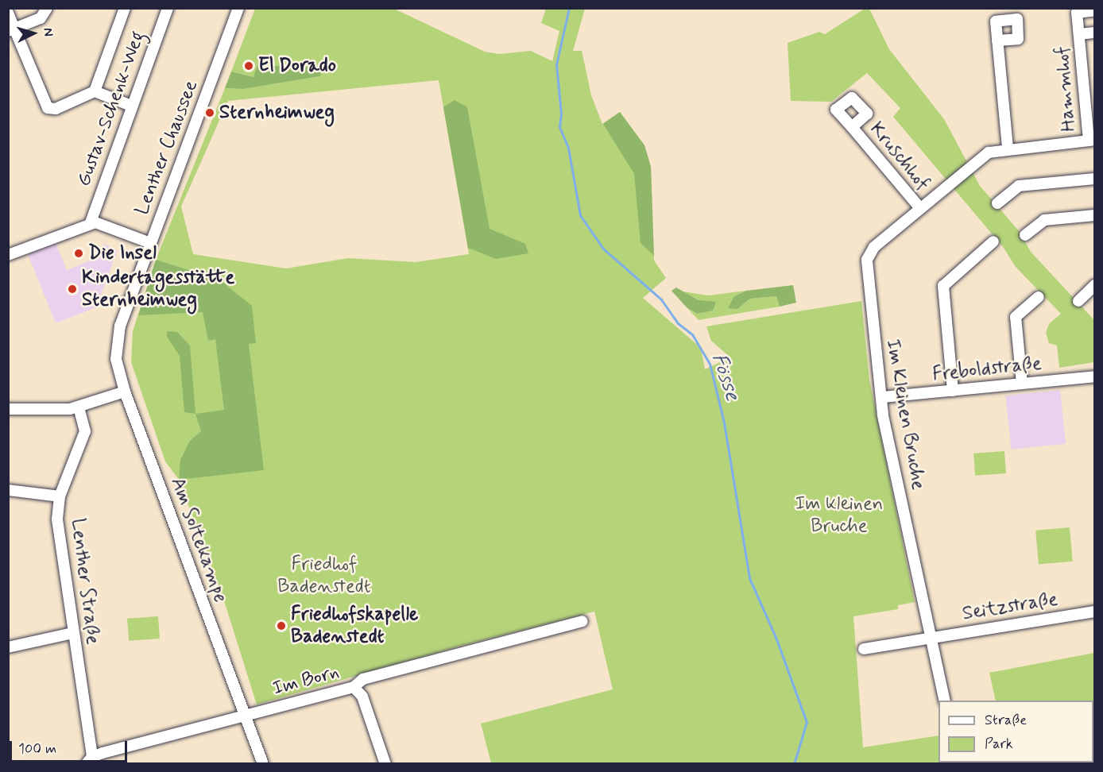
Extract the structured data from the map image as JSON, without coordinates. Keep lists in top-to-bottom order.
{
  "streets": {
    "street": [
      "Hammhof",
      "Gustav-Schenk-Weg",
      "Lenther Chaussee",
      "Kruschhof",
      "Freboldstraße",
      "Im Kleinen Bruche",
      "Am Soltekampe",
      "Lenther Straße",
      "Seitzstraße",
      "Im Born"
    ]
  },
  "crossings": [
    ["Hammhof", "Im Kleinen Bruche"],
    ["Lenther Chaussee", "Am Soltekampe"],
    ["Kruschhof", "Im Kleinen Bruche"],
    ["Freboldstraße", "Im Kleinen Bruche"],
    ["Im Kleinen Bruche", "Seitzstraße"],
    ["Am Soltekampe", "Im Born"],
    ["Lenther Straße", "Im Born"]
  ],
  "water": ["Fösse"],
  "parks": ["Im kleinen Bruche", "Friedhof Badenstedt"],
  "places": [
    "El Dorado",
    "Sternheimweg",
    "Die Insel",
    "Kindertagesstätte Sternheimweg",
    "Friedhofskapelle Badenstedt"
  ],
  "legend": ["Straße", "Park"],
  "scale_bar": "100 m",
  "north": "right"
}
